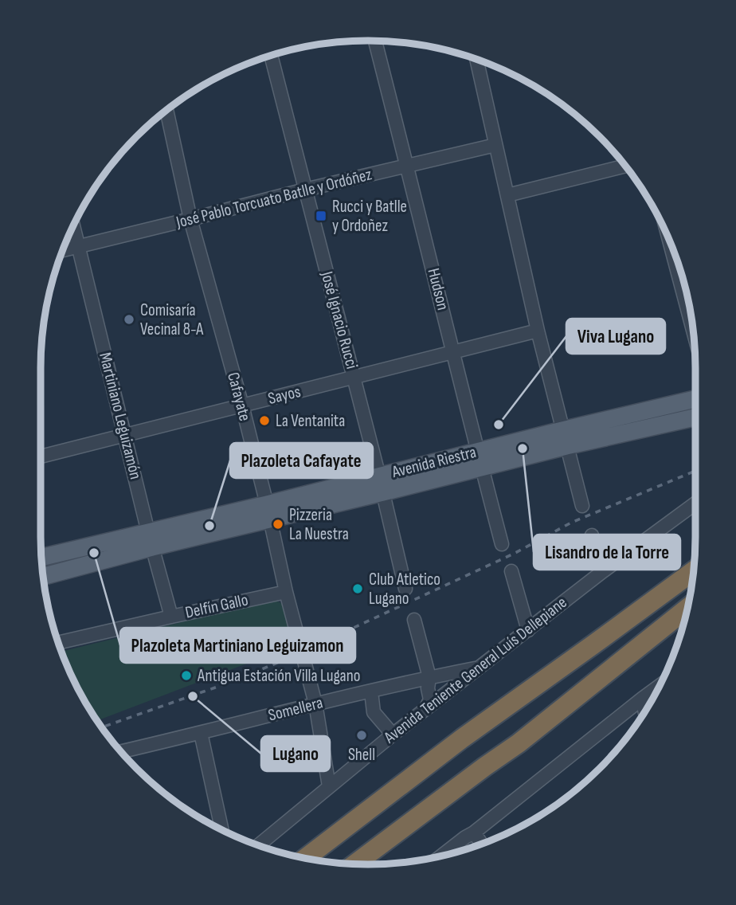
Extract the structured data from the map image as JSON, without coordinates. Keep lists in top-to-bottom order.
{
  "streets": {
    "main road": ["Avenida Riestra"],
    "street": [
      "José Pablo Torcuato Batlle y Ordóñez",
      "Hudson",
      "José Ignacio Rucci",
      "Sayos",
      "Cafayate",
      "Martiniano Leguizamón",
      "Delfín Gallo",
      "Avenida Teniente General Luís Dellepiane",
      "Somellera"
    ]
  },
  "crossings": [
    ["José Pablo Torcuato Batlle y Ordóñez", "Hudson"],
    ["José Pablo Torcuato Batlle y Ordóñez", "José Ignacio Rucci"],
    ["José Pablo Torcuato Batlle y Ordóñez", "Cafayate"],
    ["José Pablo Torcuato Batlle y Ordóñez", "Martiniano Leguizamón"],
    ["Hudson", "Sayos"],
    ["Hudson", "Avenida Riestra"],
    ["José Ignacio Rucci", "Sayos"],
    ["José Ignacio Rucci", "Avenida Riestra"],
    ["Sayos", "Cafayate"],
    ["Sayos", "Martiniano Leguizamón"],
    ["Cafayate", "Avenida Riestra"],
    ["Cafayate", "Delfín Gallo"],
    ["Cafayate", "Avenida Teniente General Luís Dellepiane"],
    ["Cafayate", "Somellera"],
    ["Martiniano Leguizamón", "Avenida Riestra"],
    ["Martiniano Leguizamón", "Delfín Gallo"],
    ["Avenida Teniente General Luís Dellepiane", "Somellera"]
  ],
  "places": {
    "transit": ["Rucci y Batlle y Ordoñez"],
    "other": [
      "Comisaría Vecinal 8-A",
      "La Ventanita",
      "Viva Lugano",
      "Lisandro de la Torre",
      "Pizzeria La Nuestra",
      "Plazoleta Cafayate",
      "Plazoleta Martiniano Leguizamon",
      "Club Atletico Lugano",
      "Antigua Estación Villa Lugano",
      "Lugano",
      "Shell"
    ]
  }
}
